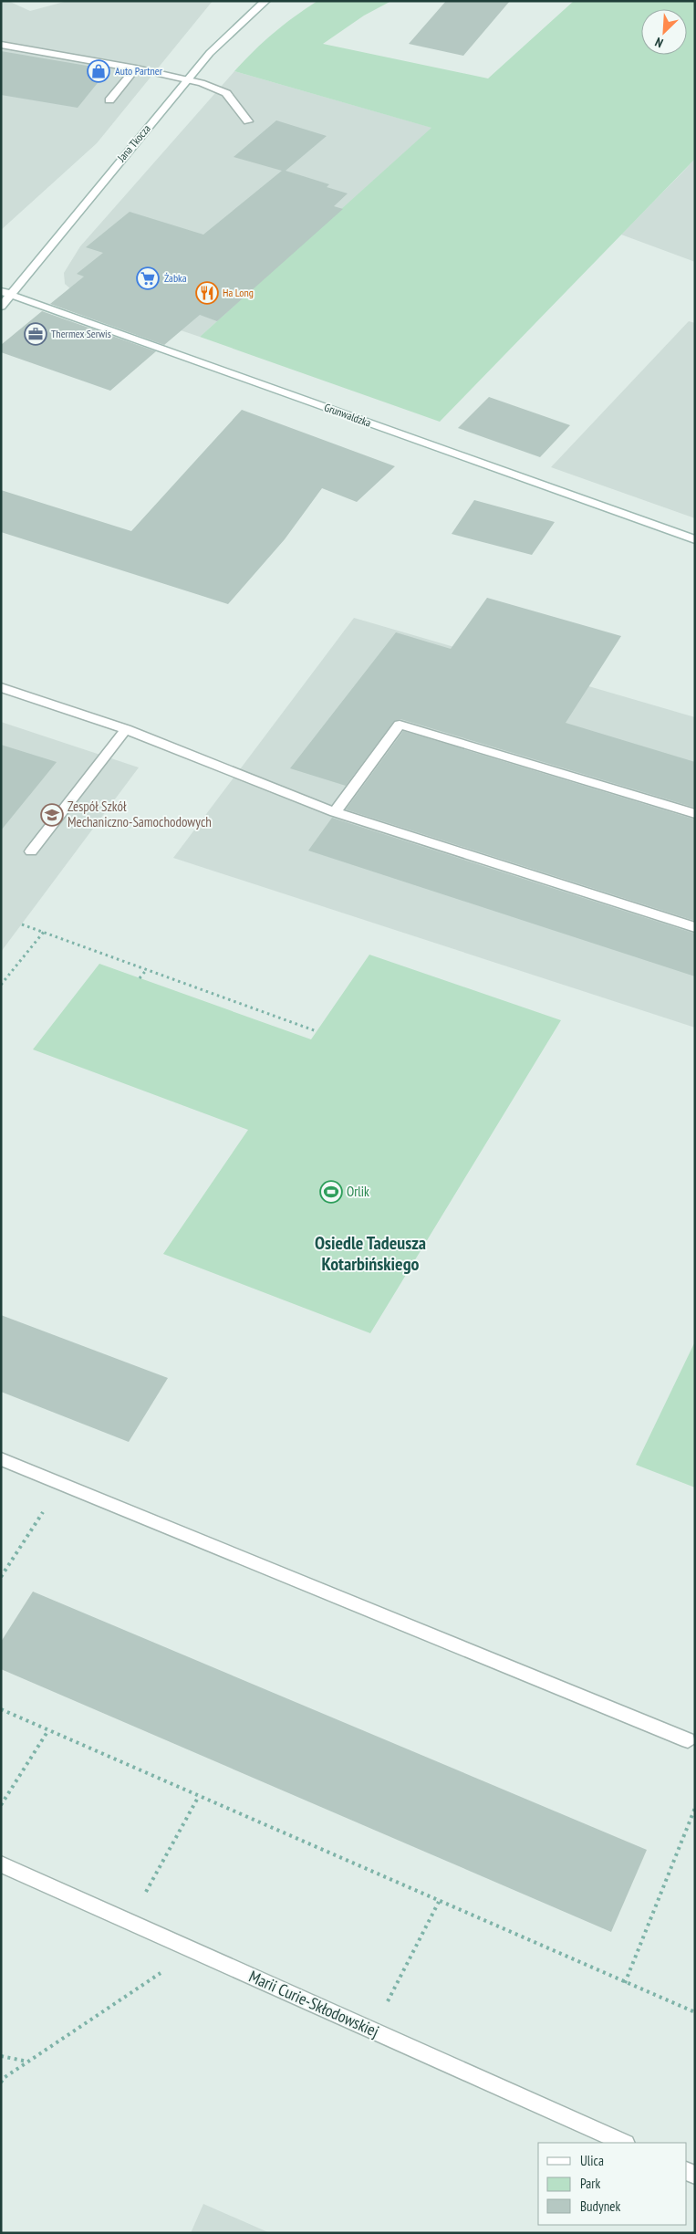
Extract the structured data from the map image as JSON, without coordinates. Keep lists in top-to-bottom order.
{
  "streets": {
    "street": ["Jana Tkocza", "Grunwaldzka", "Marii Curie-Skłodowskiej"]
  },
  "crossings": [
    ["Jana Tkocza", "Grunwaldzka"]
  ],
  "districts": ["Osiedle Tadeusza Kotarbińskiego"],
  "places": {
    "shop": ["Auto Partner"],
    "supermarket": ["Żabka"],
    "restaurant": ["Ha Long"],
    "office": ["Thermex Serwis"],
    "school or university": ["Zespół Szkół Mechaniczno-Samochodowych"],
    "sports": ["Orlik"]
  },
  "legend": ["Ulica", "Park", "Budynek"],
  "north": "bottom left"
}
